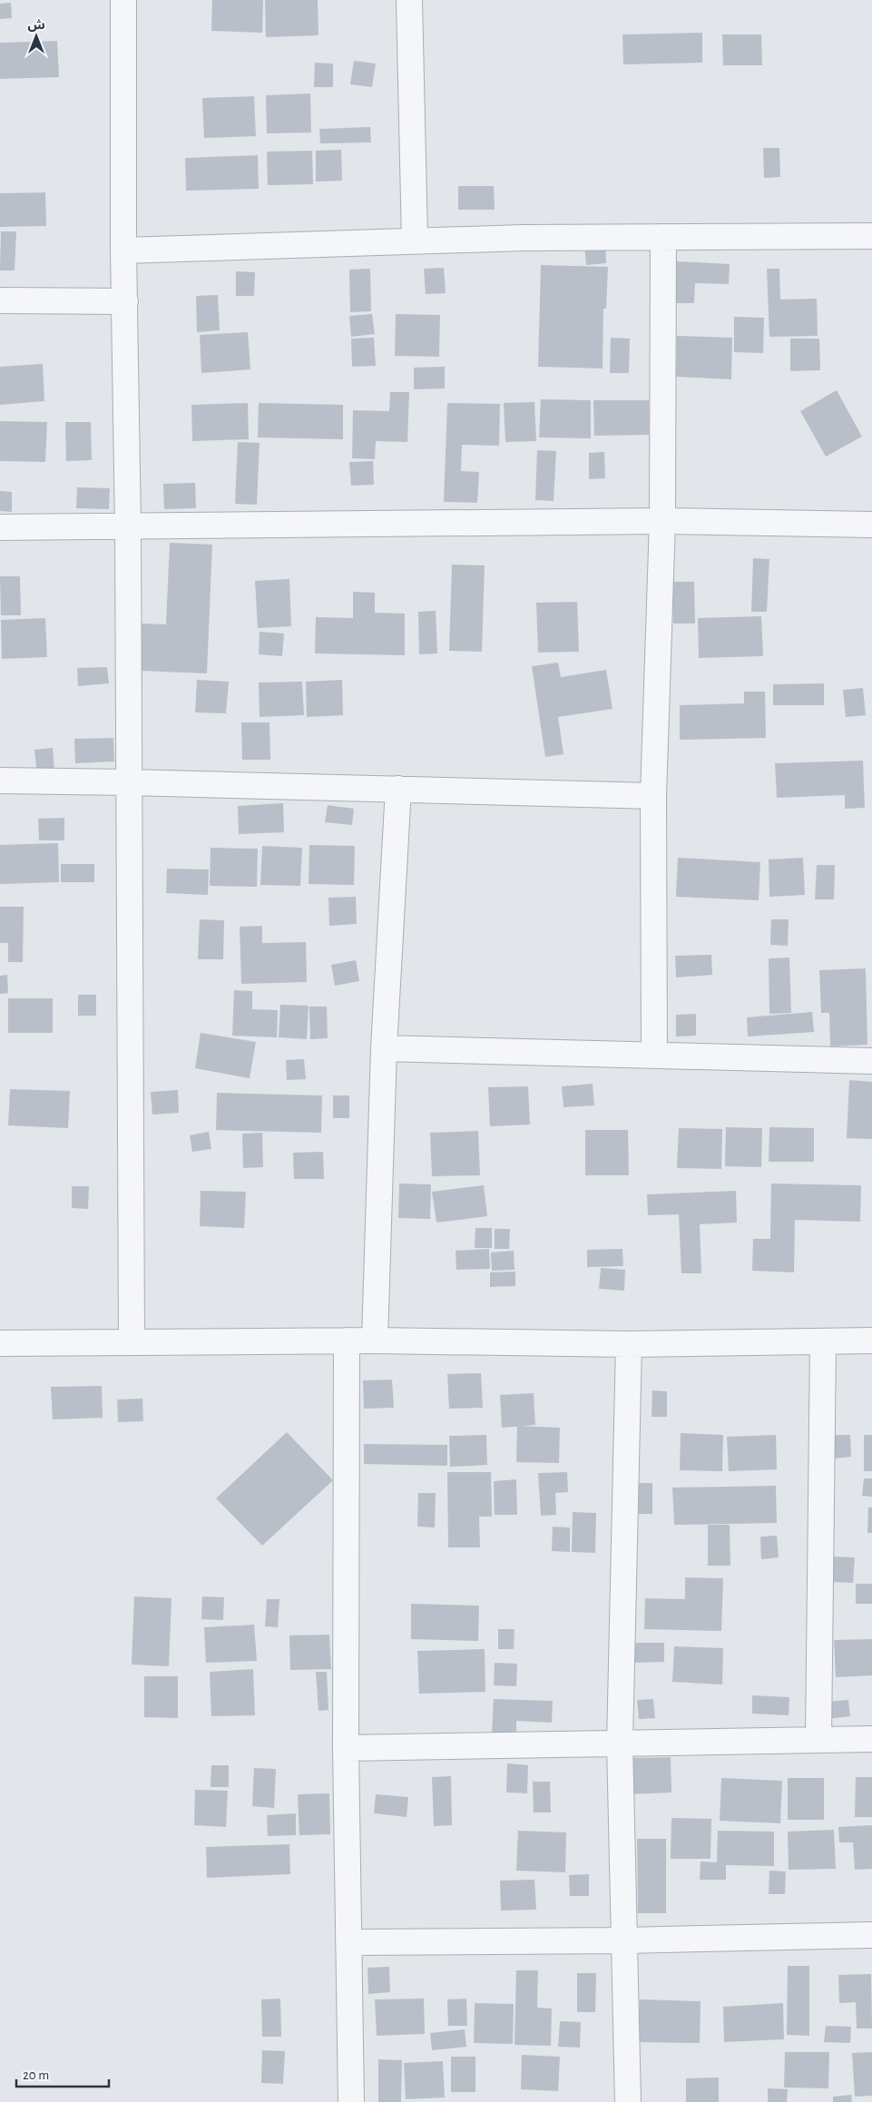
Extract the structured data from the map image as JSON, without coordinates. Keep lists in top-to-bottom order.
{
  "scale_bar": "20 m",
  "north": "top"
}
